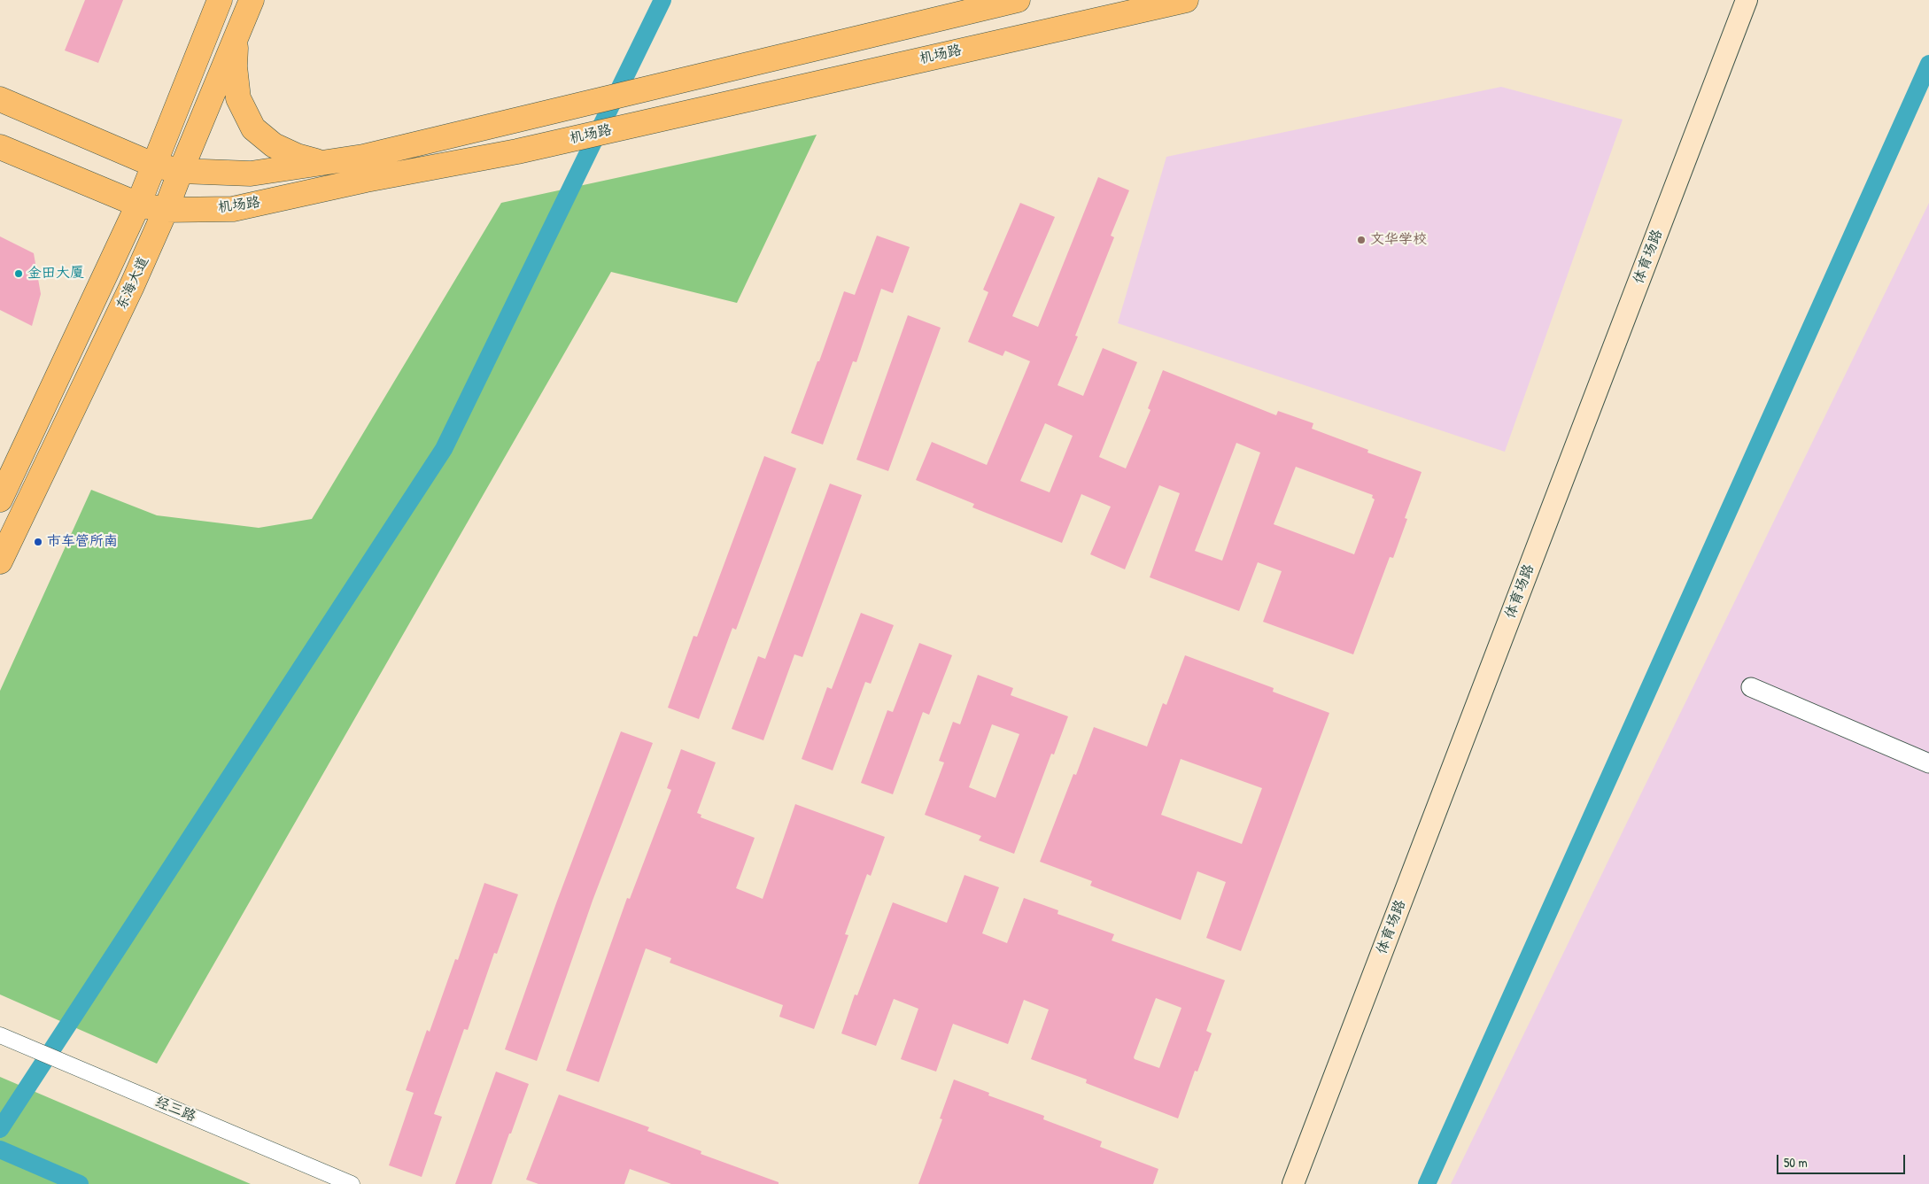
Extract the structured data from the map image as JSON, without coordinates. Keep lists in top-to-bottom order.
{
  "streets": {
    "main road": ["机场路", "体育场路", "东海大道"],
    "street": ["经三路"]
  },
  "crossings": [
    ["机场路", "东海大道"]
  ],
  "places": ["文华学校", "金田大厦", "市车管所南"],
  "scale_bar": "50 m"
}
